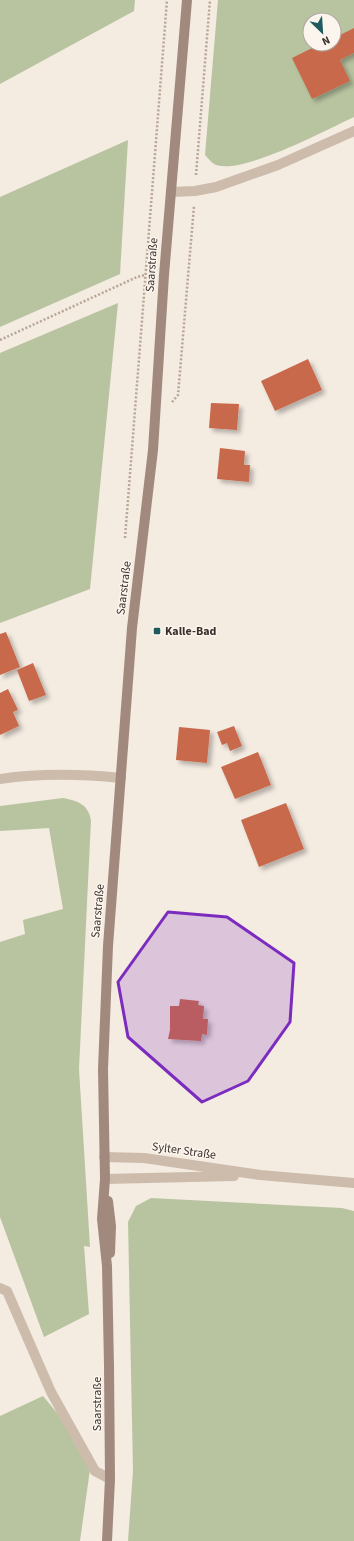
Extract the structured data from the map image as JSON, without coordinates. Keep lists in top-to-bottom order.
{
  "streets": {
    "main road": ["Saarstraße"],
    "street": ["Sylter Straße"]
  },
  "crossings": [
    ["Saarstraße", "Sylter Straße"]
  ],
  "places": {
    "transit": ["Kalle-Bad"]
  },
  "north": "bottom right"
}
